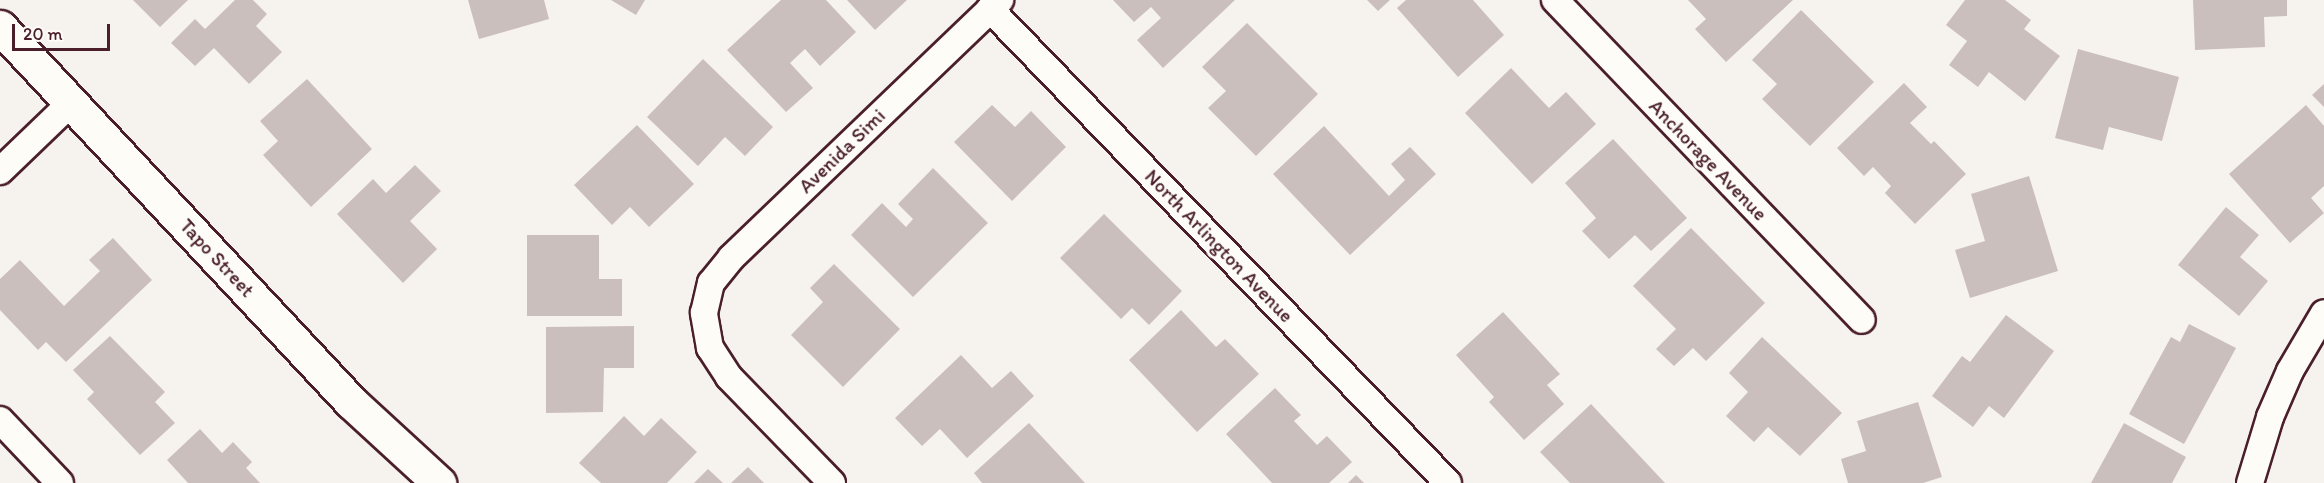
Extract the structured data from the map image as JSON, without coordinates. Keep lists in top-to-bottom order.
{
  "streets": {
    "street": [
      "Avenida Simi",
      "Anchorage Avenue",
      "North Arlington Avenue",
      "Tapo Street"
    ]
  },
  "crossings": [
    ["Avenida Simi", "North Arlington Avenue"]
  ],
  "scale_bar": "20 m"
}
